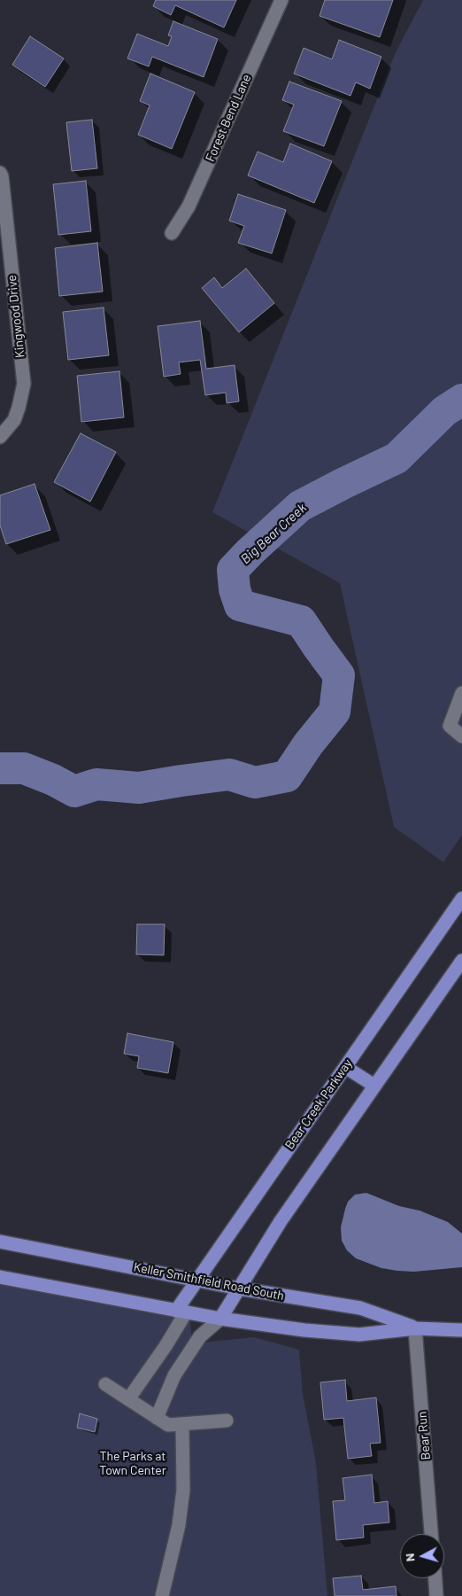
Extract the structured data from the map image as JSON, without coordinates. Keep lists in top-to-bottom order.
{
  "streets": {
    "main road": ["Bear Creek Parkway", "Keller Smithfield Road South"],
    "street": ["Forest Bend Lane", "Kingwood Drive", "Bear Run"]
  },
  "crossings": [
    ["Bear Creek Parkway", "Keller Smithfield Road South"],
    ["Keller Smithfield Road South", "Bear Run"]
  ],
  "water": ["Big Bear Creek"],
  "parks": ["The Parks at Town Center"],
  "north": "left"
}
